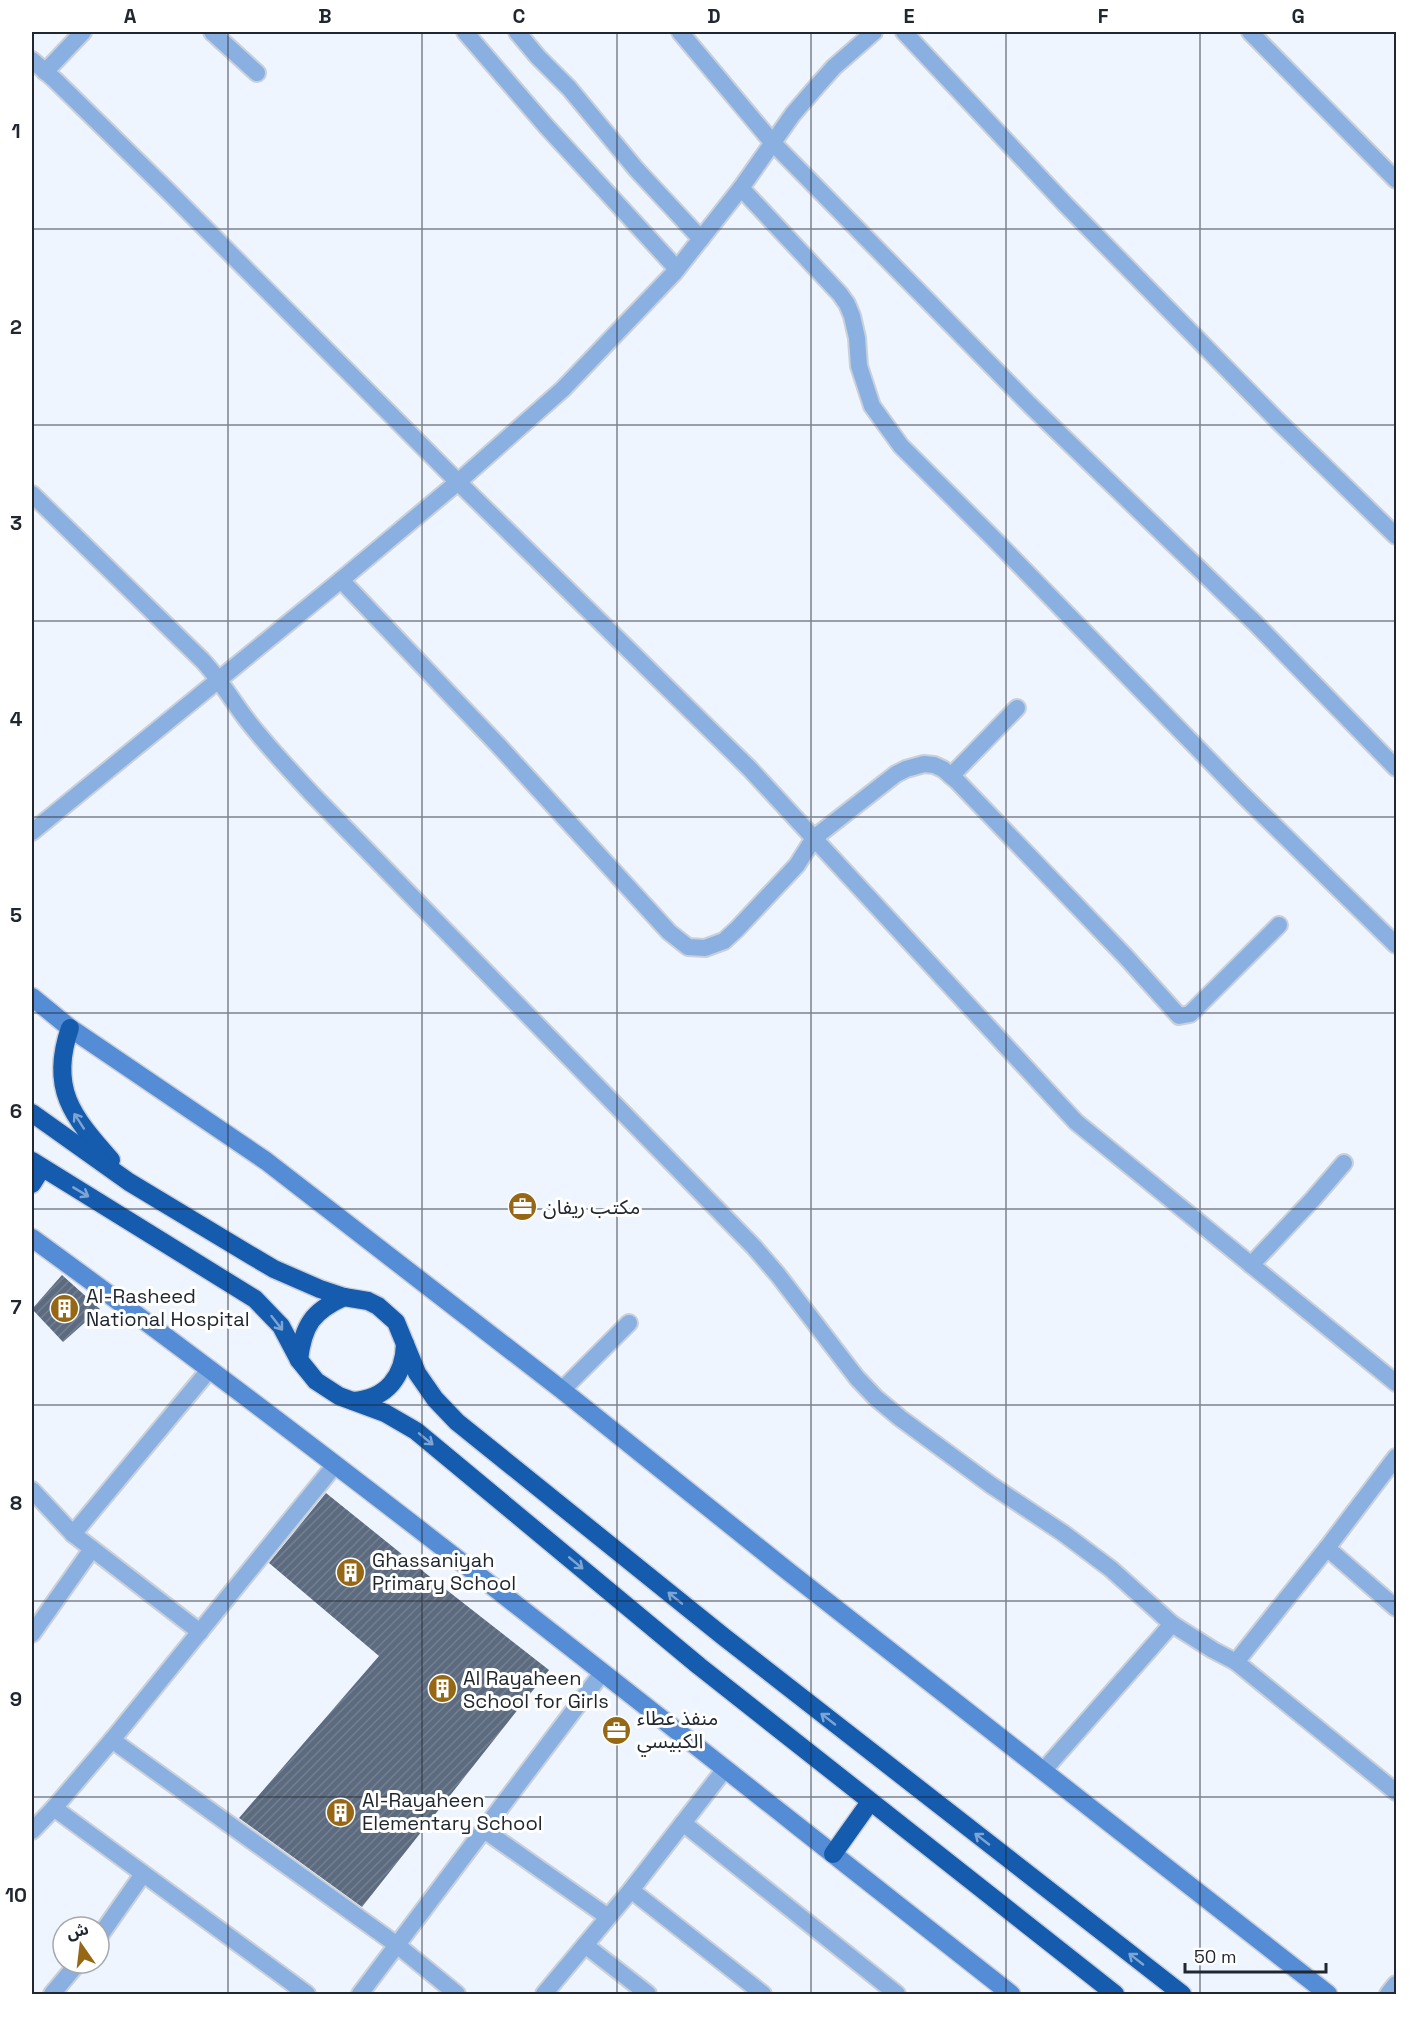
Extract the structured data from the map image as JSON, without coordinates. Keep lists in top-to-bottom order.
{
  "places": {
    "office": ["مكتب ريفان", "منفذ عطاء الكبيسي"],
    "building": [
      "Al-Rasheed National Hospital",
      "Ghassaniyah Primary School",
      "Al Rayaheen School for Girls",
      "Al-Rayaheen Elementary School"
    ]
  },
  "scale_bar": "50 m",
  "north": "top",
  "grid": {
    "columns": [
      "A",
      "B",
      "C",
      "D",
      "E",
      "F",
      "G"
    ],
    "rows": [
      "1",
      "2",
      "3",
      "4",
      "5",
      "6",
      "7",
      "8",
      "9",
      "10"
    ]
  }
}
